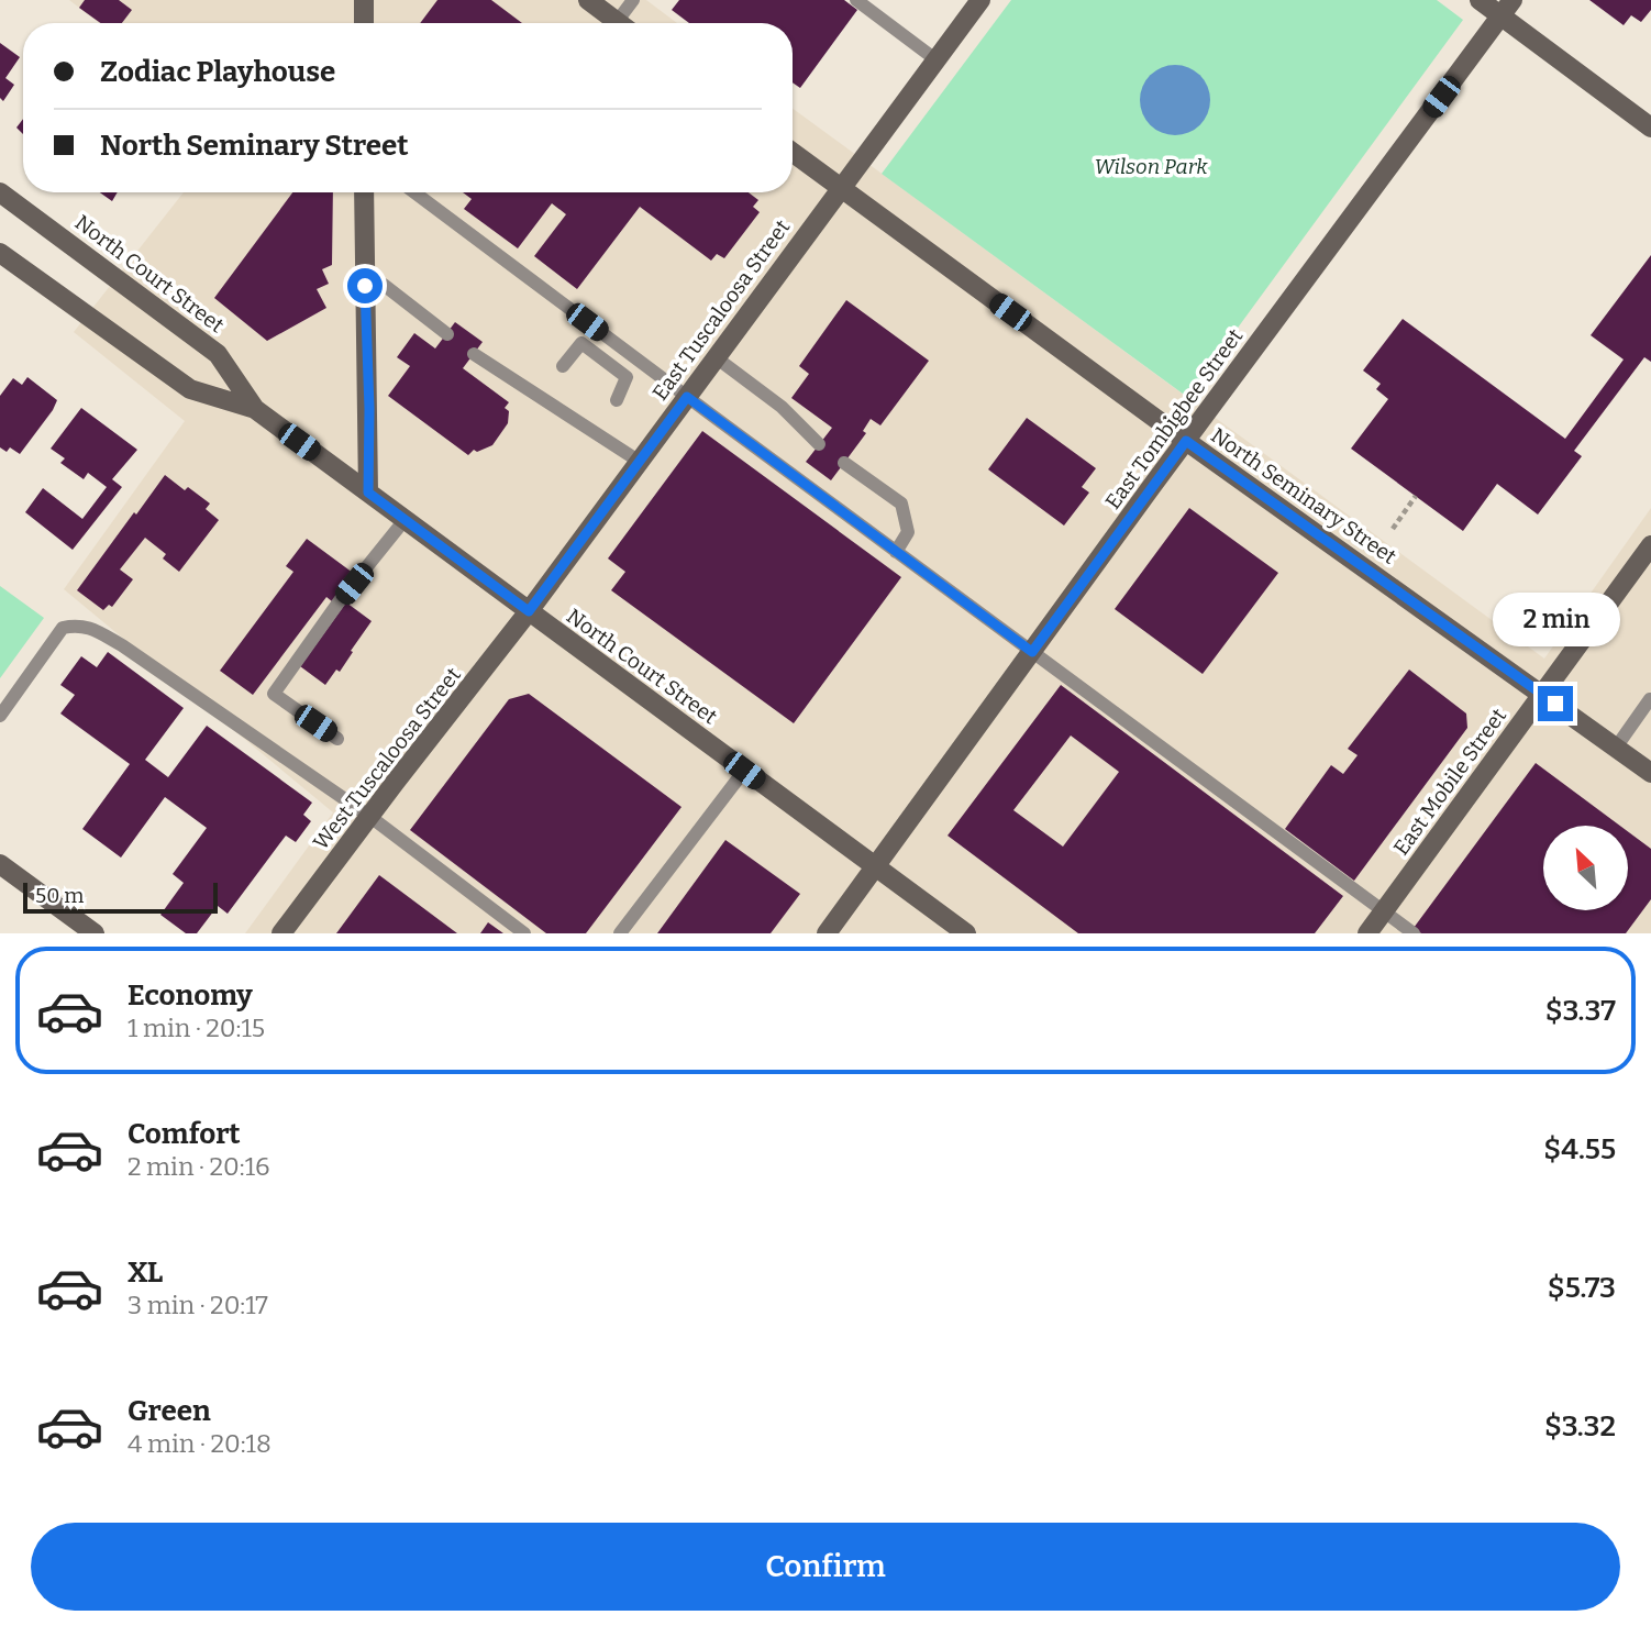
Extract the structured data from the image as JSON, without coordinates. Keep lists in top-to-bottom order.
{
  "streets": {
    "street": [
      "North Court Street",
      "East Tuscaloosa Street",
      "East Tombigbee Street",
      "North Seminary Street",
      "West Tuscaloosa Street",
      "East Mobile Street"
    ]
  },
  "crossings": [
    ["North Court Street", "East Tuscaloosa Street"],
    ["North Court Street", "East Tombigbee Street"],
    ["North Court Street", "West Tuscaloosa Street"],
    ["East Tuscaloosa Street", "North Seminary Street"],
    ["East Tuscaloosa Street", "West Tuscaloosa Street"],
    ["East Tombigbee Street", "North Seminary Street"],
    ["North Seminary Street", "East Mobile Street"]
  ],
  "parks": ["Wilson Park"],
  "scale_bar": "50 m",
  "north": "top left",
  "page": {
    "banner": ["Zodiac Playhouse", "North Seminary Street"],
    "bubble": "2 min",
    "scale": "50 m",
    "list": [
      {
        "name": "Economy",
        "note": "1 min · 20:15",
        "value": "$3.37"
      },
      {
        "name": "Comfort",
        "note": "2 min · 20:16",
        "value": "$4.55"
      },
      {
        "name": "XL",
        "note": "3 min · 20:17",
        "value": "$5.73"
      },
      {
        "name": "Green",
        "note": "4 min · 20:18",
        "value": "$3.32"
      }
    ],
    "buttons": "Confirm"
  }
}
